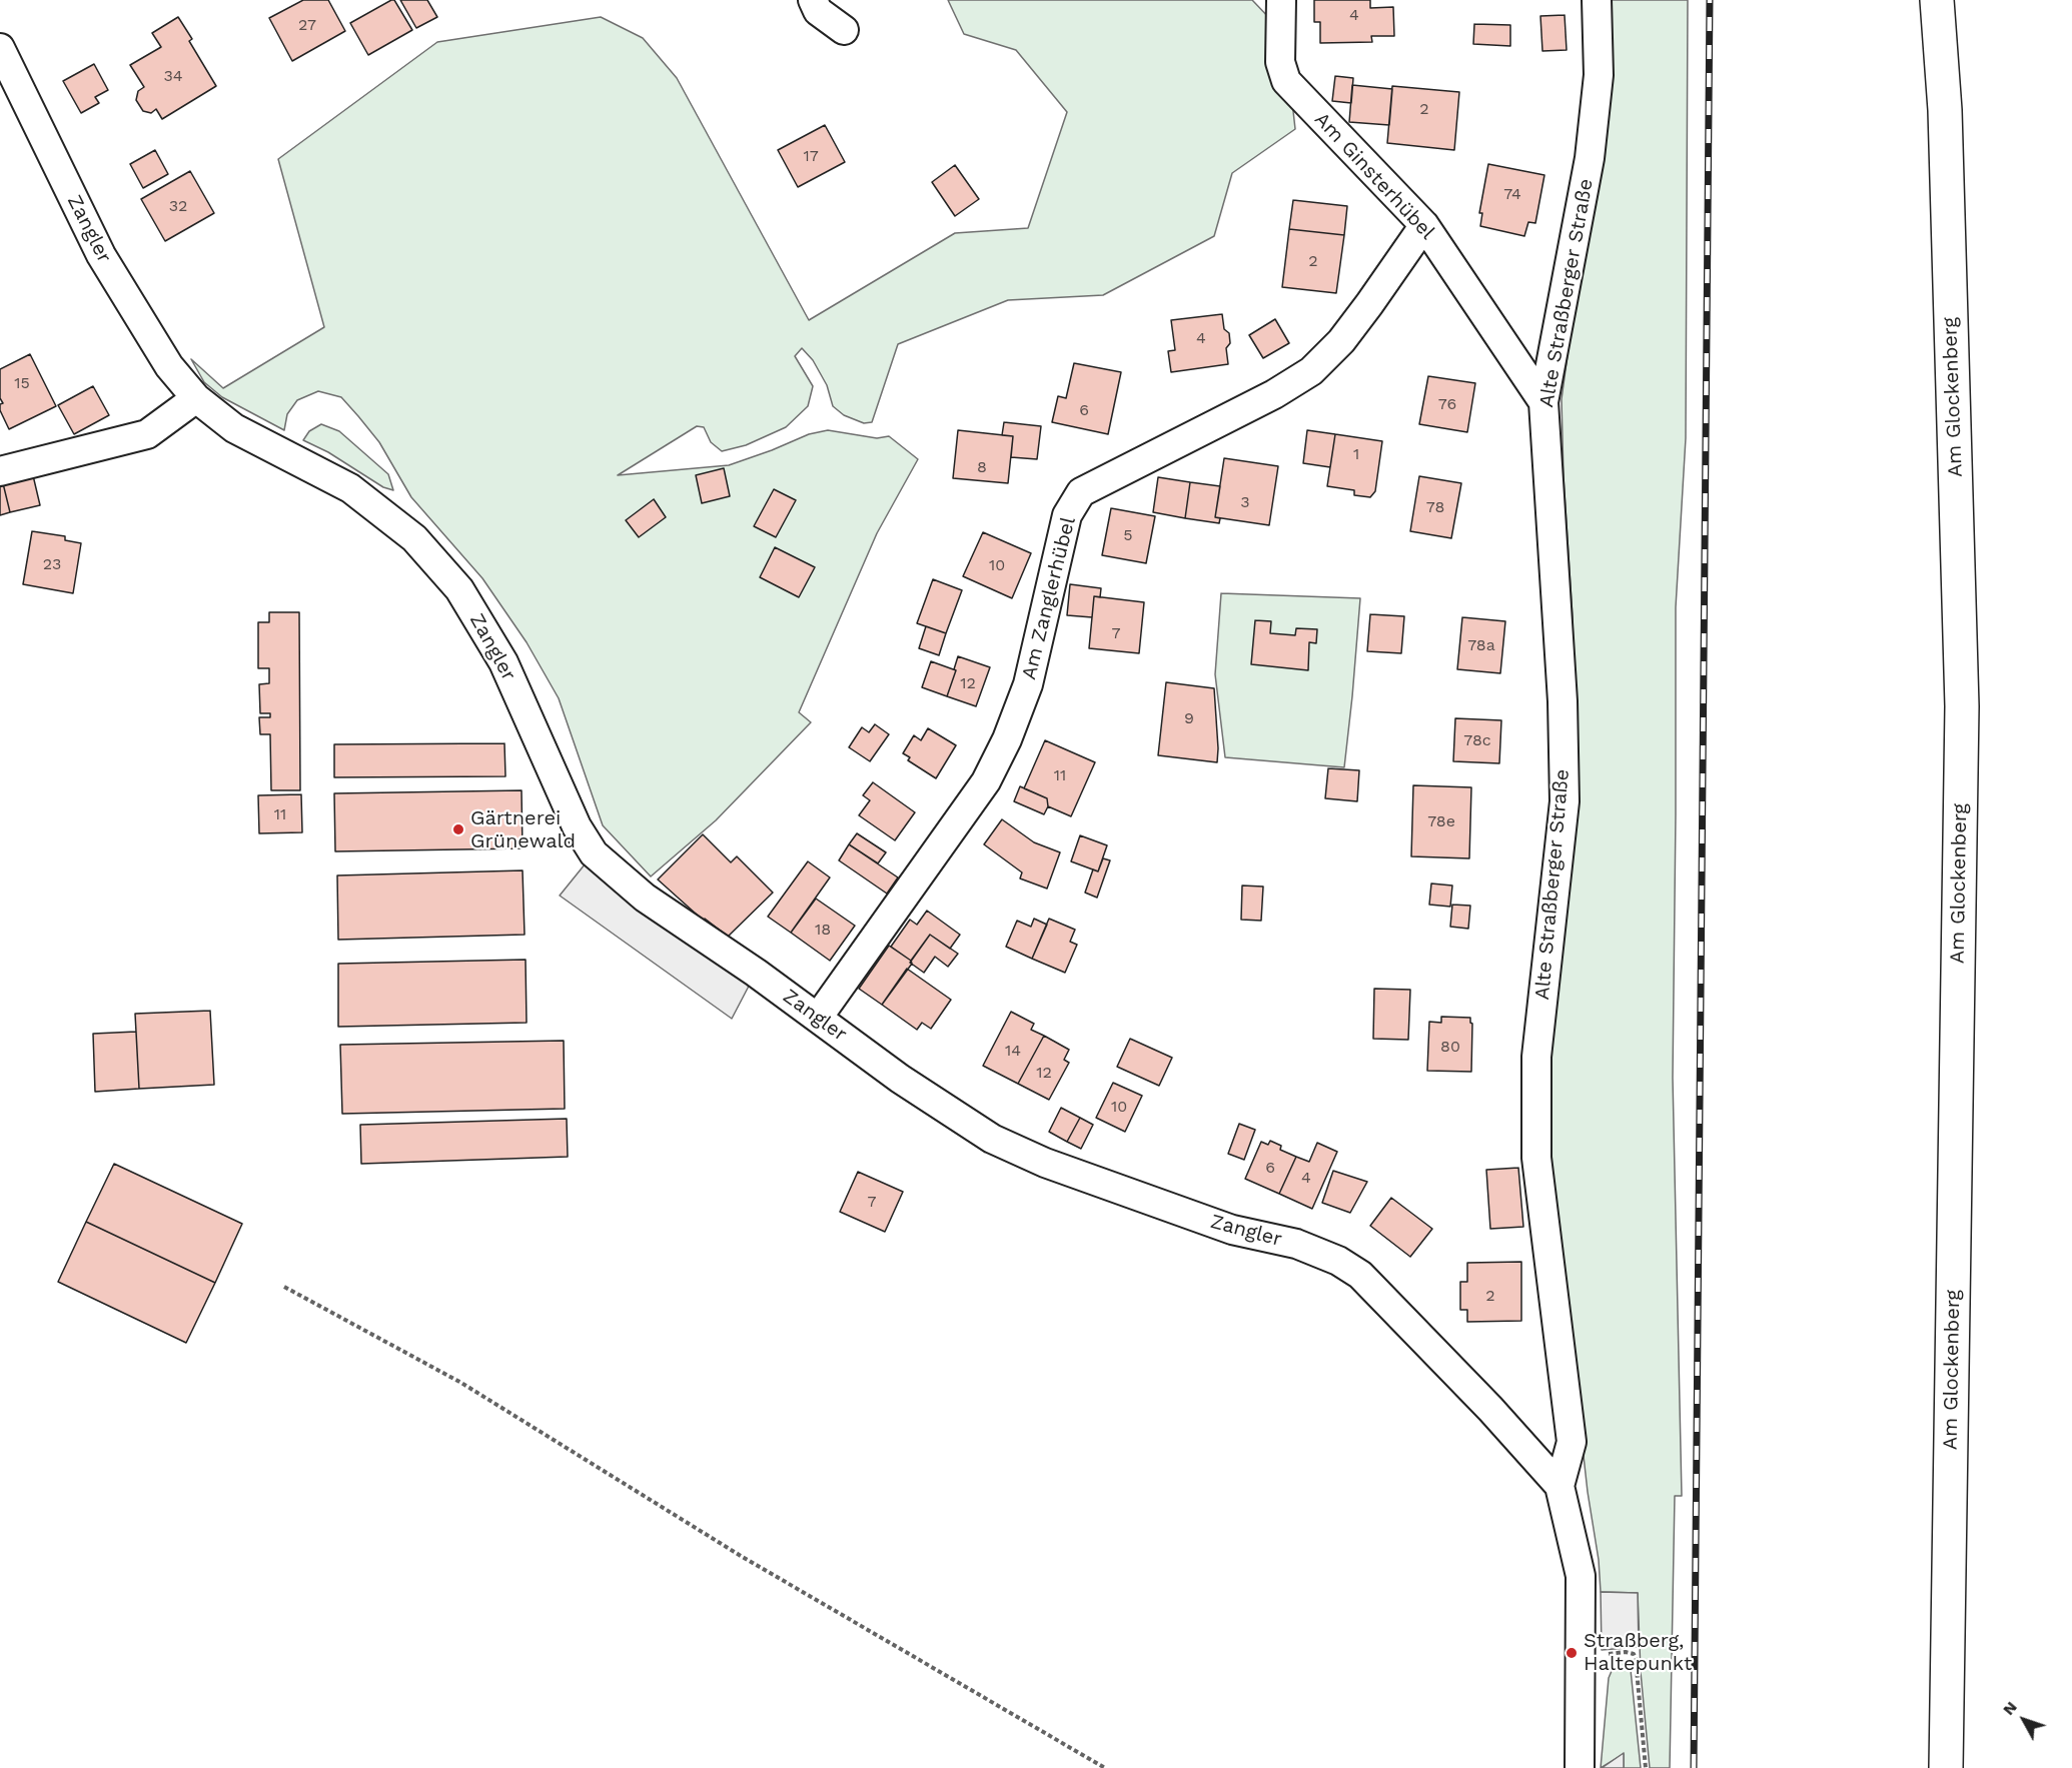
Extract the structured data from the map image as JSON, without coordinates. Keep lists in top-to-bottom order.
{
  "streets": {
    "main road": ["Am Glockenberg"],
    "street": [
      "Am Ginsterhübel",
      "Zangler",
      "Alte Straßberger Straße",
      "Am Zanglerhübel"
    ]
  },
  "crossings": [
    ["Am Ginsterhübel", "Alte Straßberger Straße"],
    ["Am Ginsterhübel", "Am Zanglerhübel"],
    ["Zangler", "Alte Straßberger Straße"],
    ["Zangler", "Am Zanglerhübel"]
  ],
  "places": ["Gärtnerei Grünewald", "Straßberg, Haltepunkt"],
  "house_numbers": [
    "4",
    "27",
    "34",
    "2",
    "17",
    "74",
    "32",
    "2",
    "4",
    "15",
    "76",
    "6",
    "1",
    "8",
    "3",
    "78",
    "5",
    "23",
    "10",
    "7",
    "78a",
    "12",
    "9",
    "78c",
    "11",
    "11",
    "78e",
    "18",
    "80",
    "14",
    "12",
    "10",
    "6",
    "4",
    "7",
    "2"
  ],
  "north": "top left"
}
